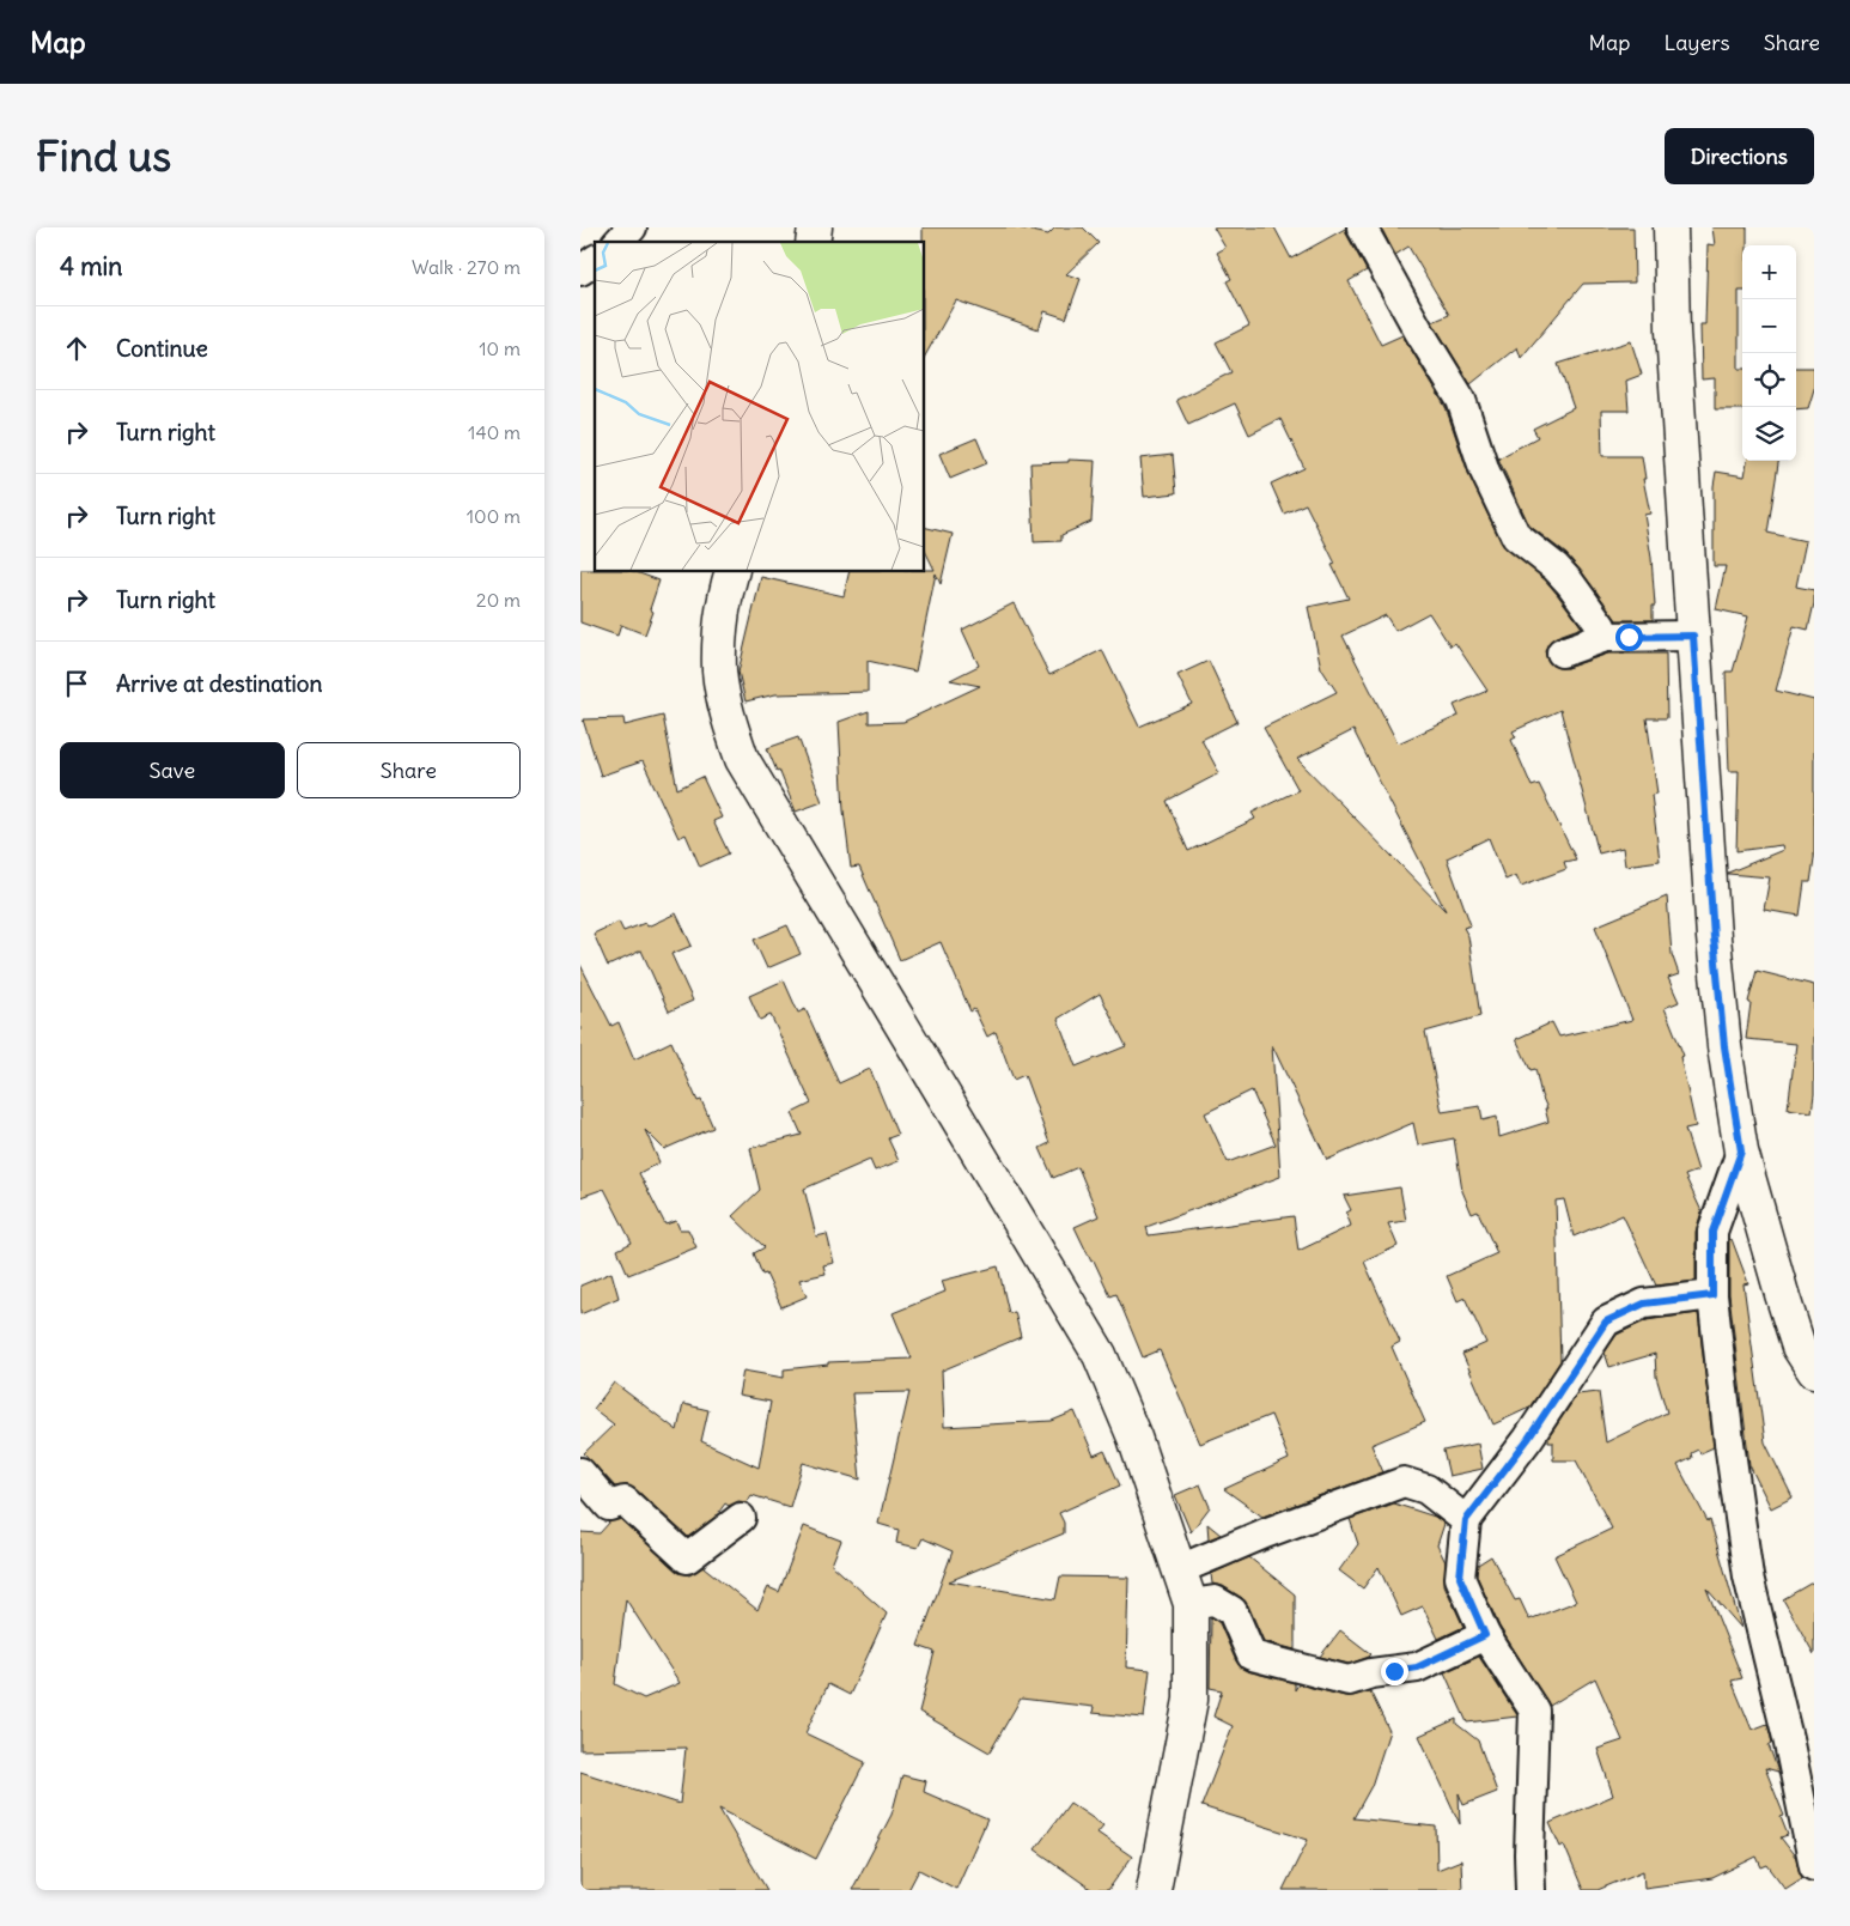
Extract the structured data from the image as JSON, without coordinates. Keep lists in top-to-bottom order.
{
  "page": {
    "header": "Map",
    "nav": ["Map", "Layers", "Share"],
    "buttons": [
      "Directions",
      ["Save", "Share"]
    ],
    "title": "Find us",
    "heading": ["4 min", "Walk · 270 m"],
    "map_buttons": ["+", "−"],
    "list": [
      ["Continue", "10 m"],
      ["Turn right", "140 m"],
      ["Turn right", "100 m"],
      ["Turn right", "20 m"],
      "Arrive at destination"
    ]
  }
}
